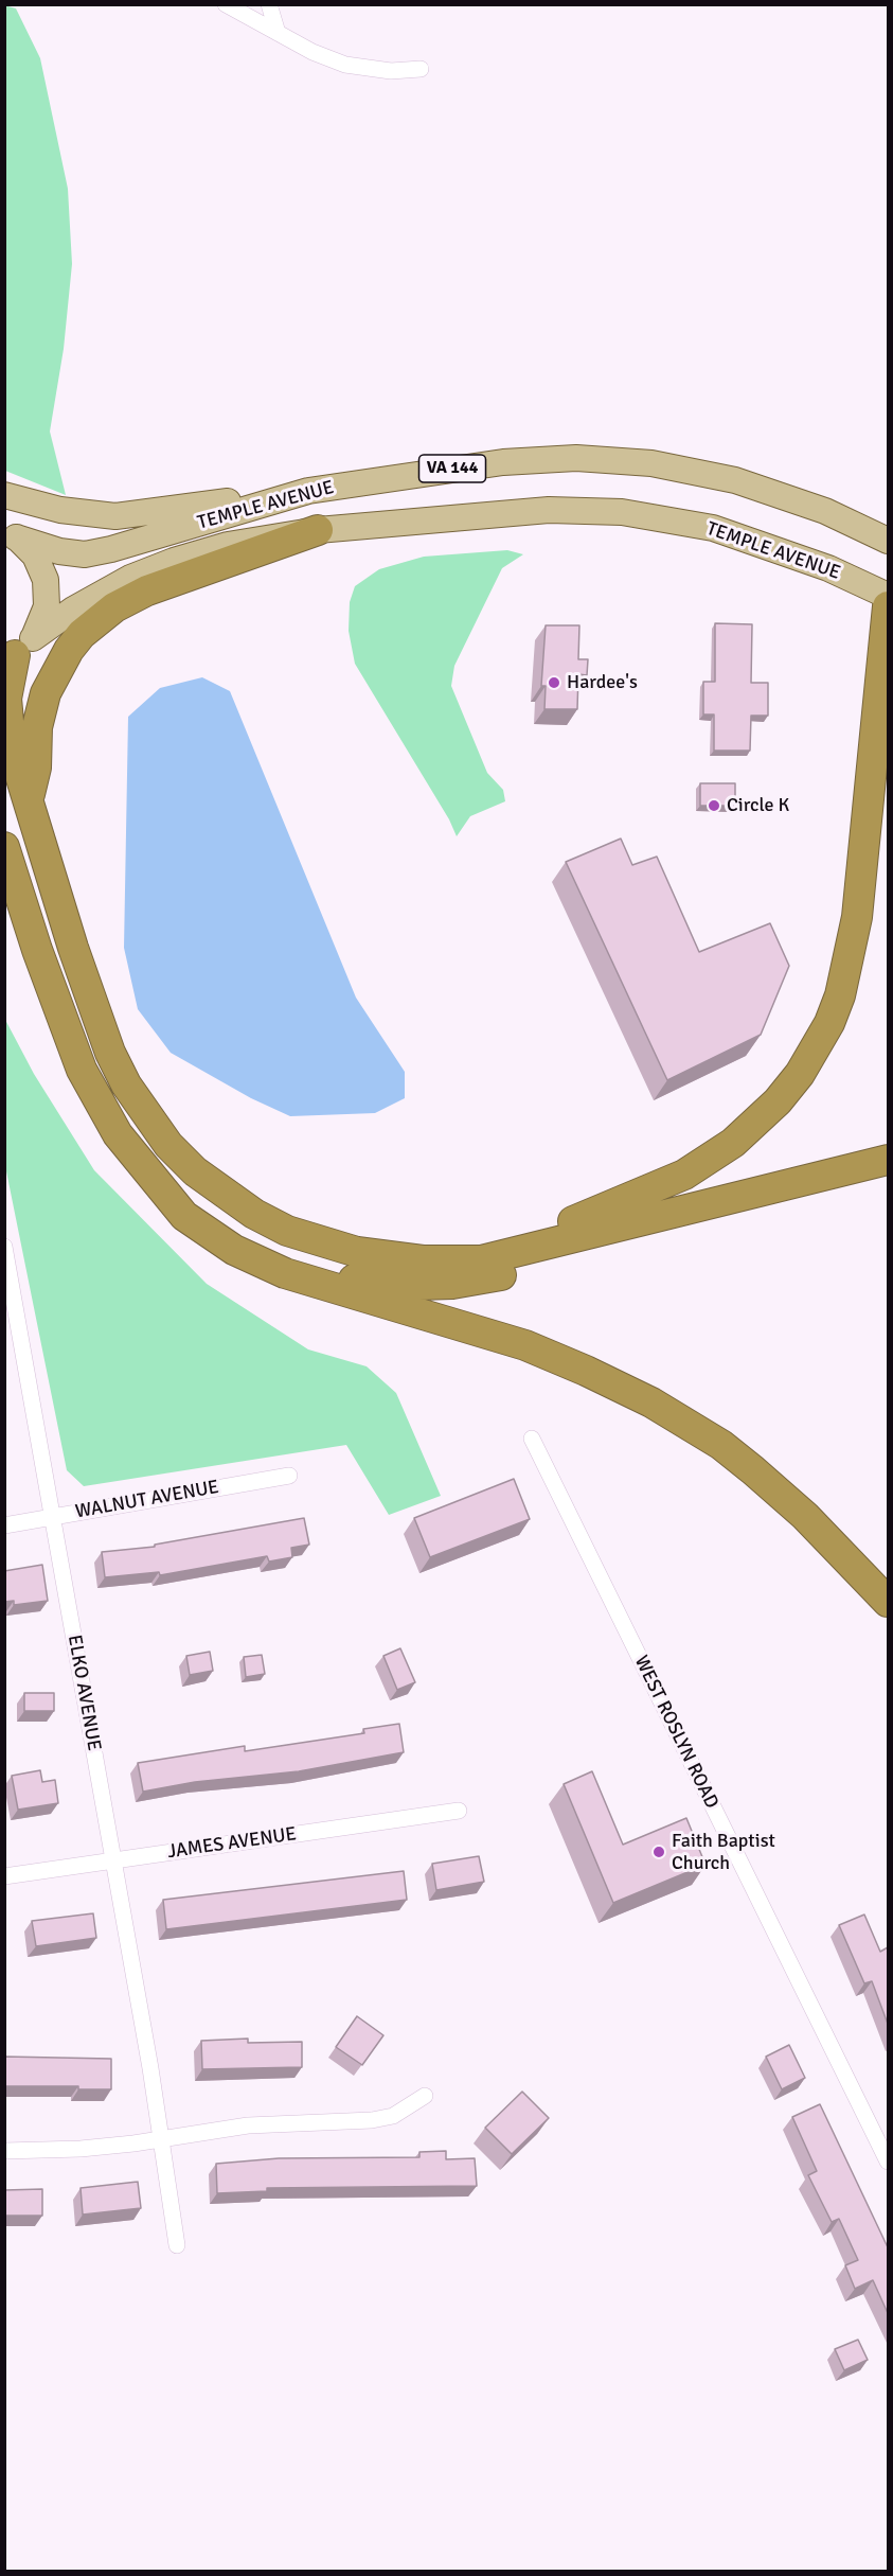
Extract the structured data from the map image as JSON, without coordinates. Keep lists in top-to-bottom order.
{
  "streets": {
    "main road": ["VA 144", "TEMPLE AVENUE"],
    "street": [
      "WALNUT AVENUE",
      "ELKO AVENUE",
      "WEST ROSLYN ROAD",
      "JAMES AVENUE"
    ]
  },
  "crossings": [
    ["WALNUT AVENUE", "ELKO AVENUE"],
    ["ELKO AVENUE", "JAMES AVENUE"]
  ],
  "places": ["Hardee's", "Circle K", "Faith Baptist Church"]
}
